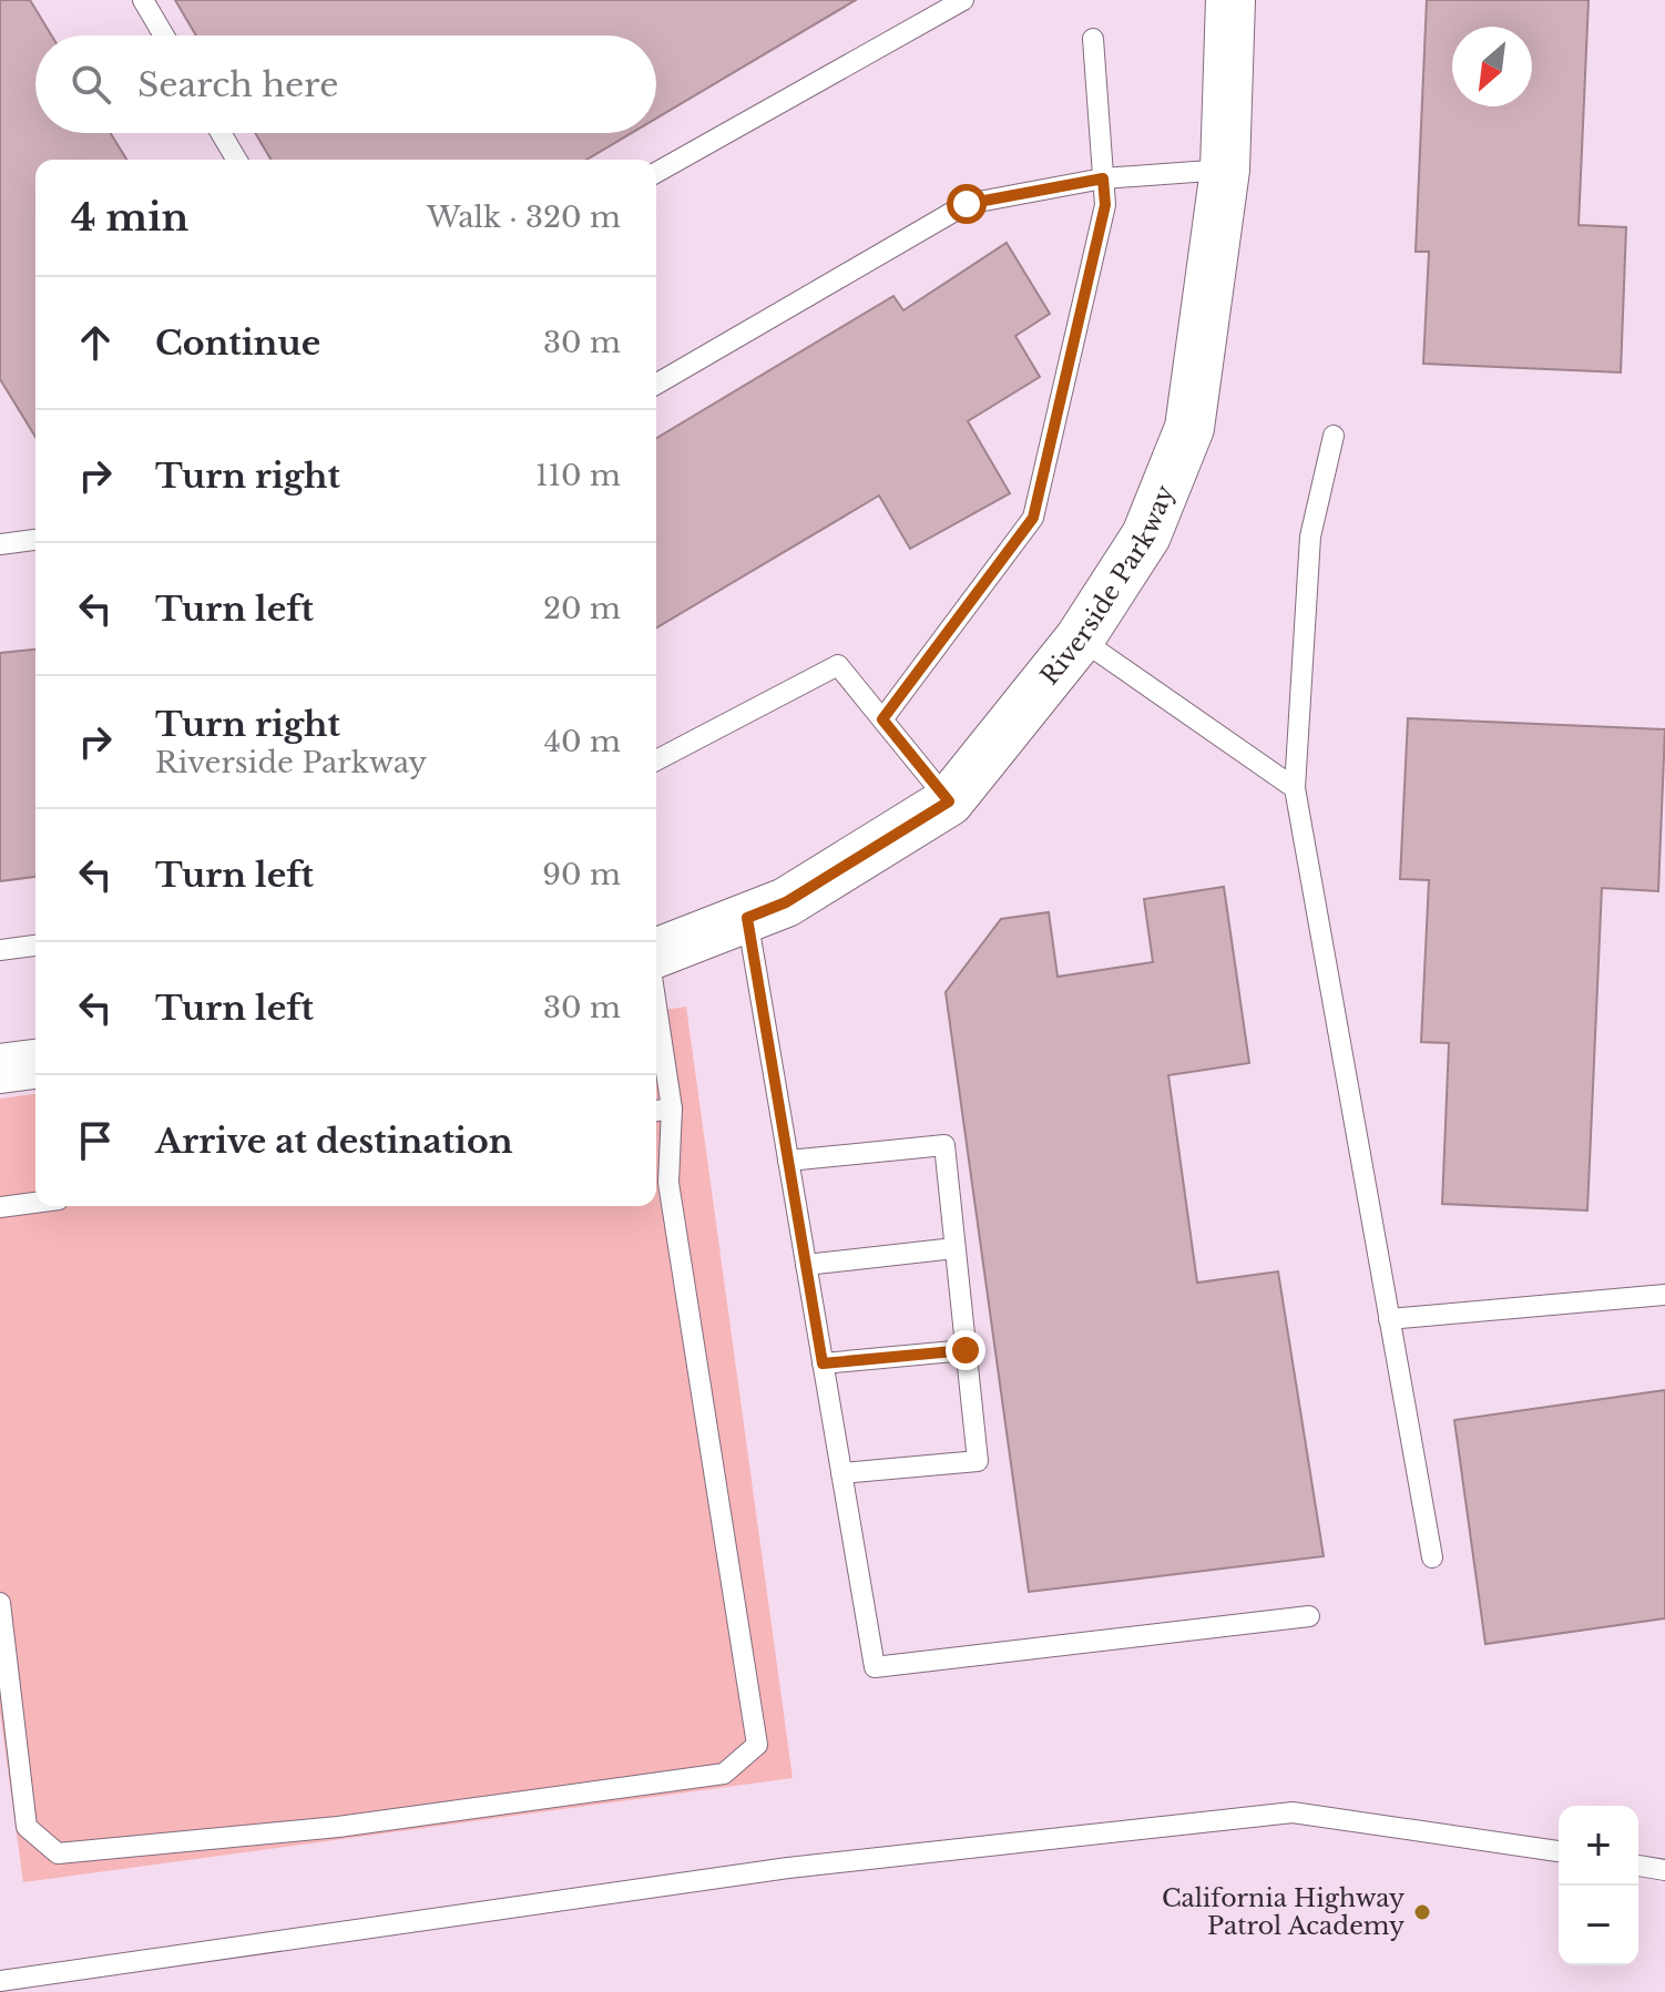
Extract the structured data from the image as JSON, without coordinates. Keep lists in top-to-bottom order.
{
  "streets": {
    "street": ["Riverside Parkway"]
  },
  "places": ["California Highway Patrol Academy"],
  "north": "bottom left",
  "page": {
    "search": "Search here",
    "heading": ["4 min", "Walk · 320 m"],
    "list": [
      ["Continue", "30 m"],
      ["Turn right", "110 m"],
      ["Turn left", "20 m"],
      ["Turn right", "Riverside Parkway", "40 m"],
      ["Turn left", "90 m"],
      ["Turn left", "30 m"],
      "Arrive at destination"
    ],
    "map_buttons": ["+", "−"]
  }
}
